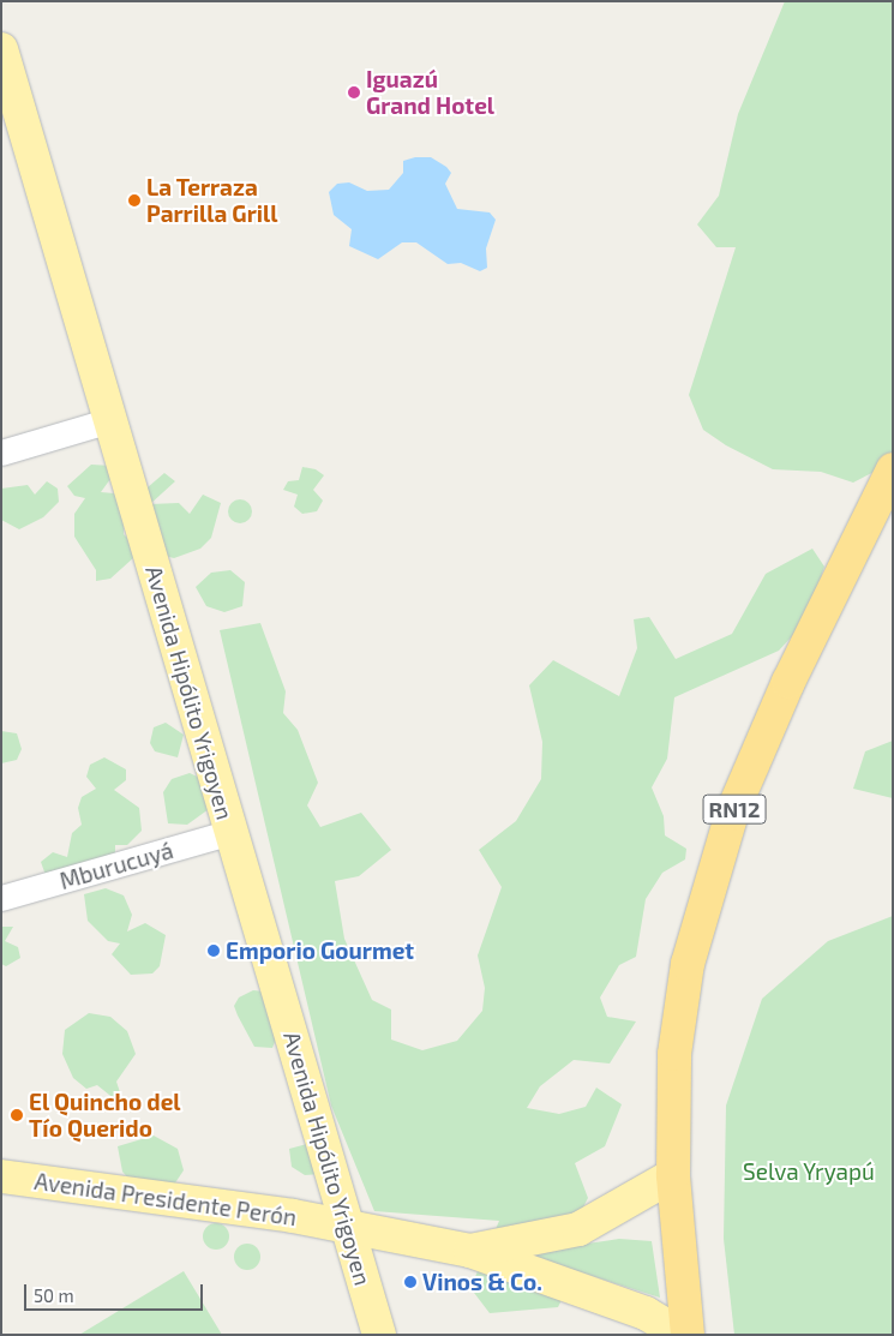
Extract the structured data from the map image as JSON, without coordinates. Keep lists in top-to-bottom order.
{
  "streets": {
    "highway": ["RN12"],
    "main road": ["Avenida Hipólito Yrigoyen", "Avenida Presidente Perón"],
    "street": ["Mburucuyá"]
  },
  "crossings": [
    ["Avenida Hipólito Yrigoyen", "Mburucuyá"],
    ["Avenida Hipólito Yrigoyen", "Avenida Presidente Perón"],
    ["RN12", "Avenida Presidente Perón"]
  ],
  "parks": ["Selva Yryapú"],
  "places": [
    "Iguazú Grand Hotel",
    "La Terraza Parrilla Grill",
    "Emporio Gourmet",
    "El Quincho del Tío Querido",
    "Vinos & Co."
  ],
  "scale_bar": "50 m"
}
